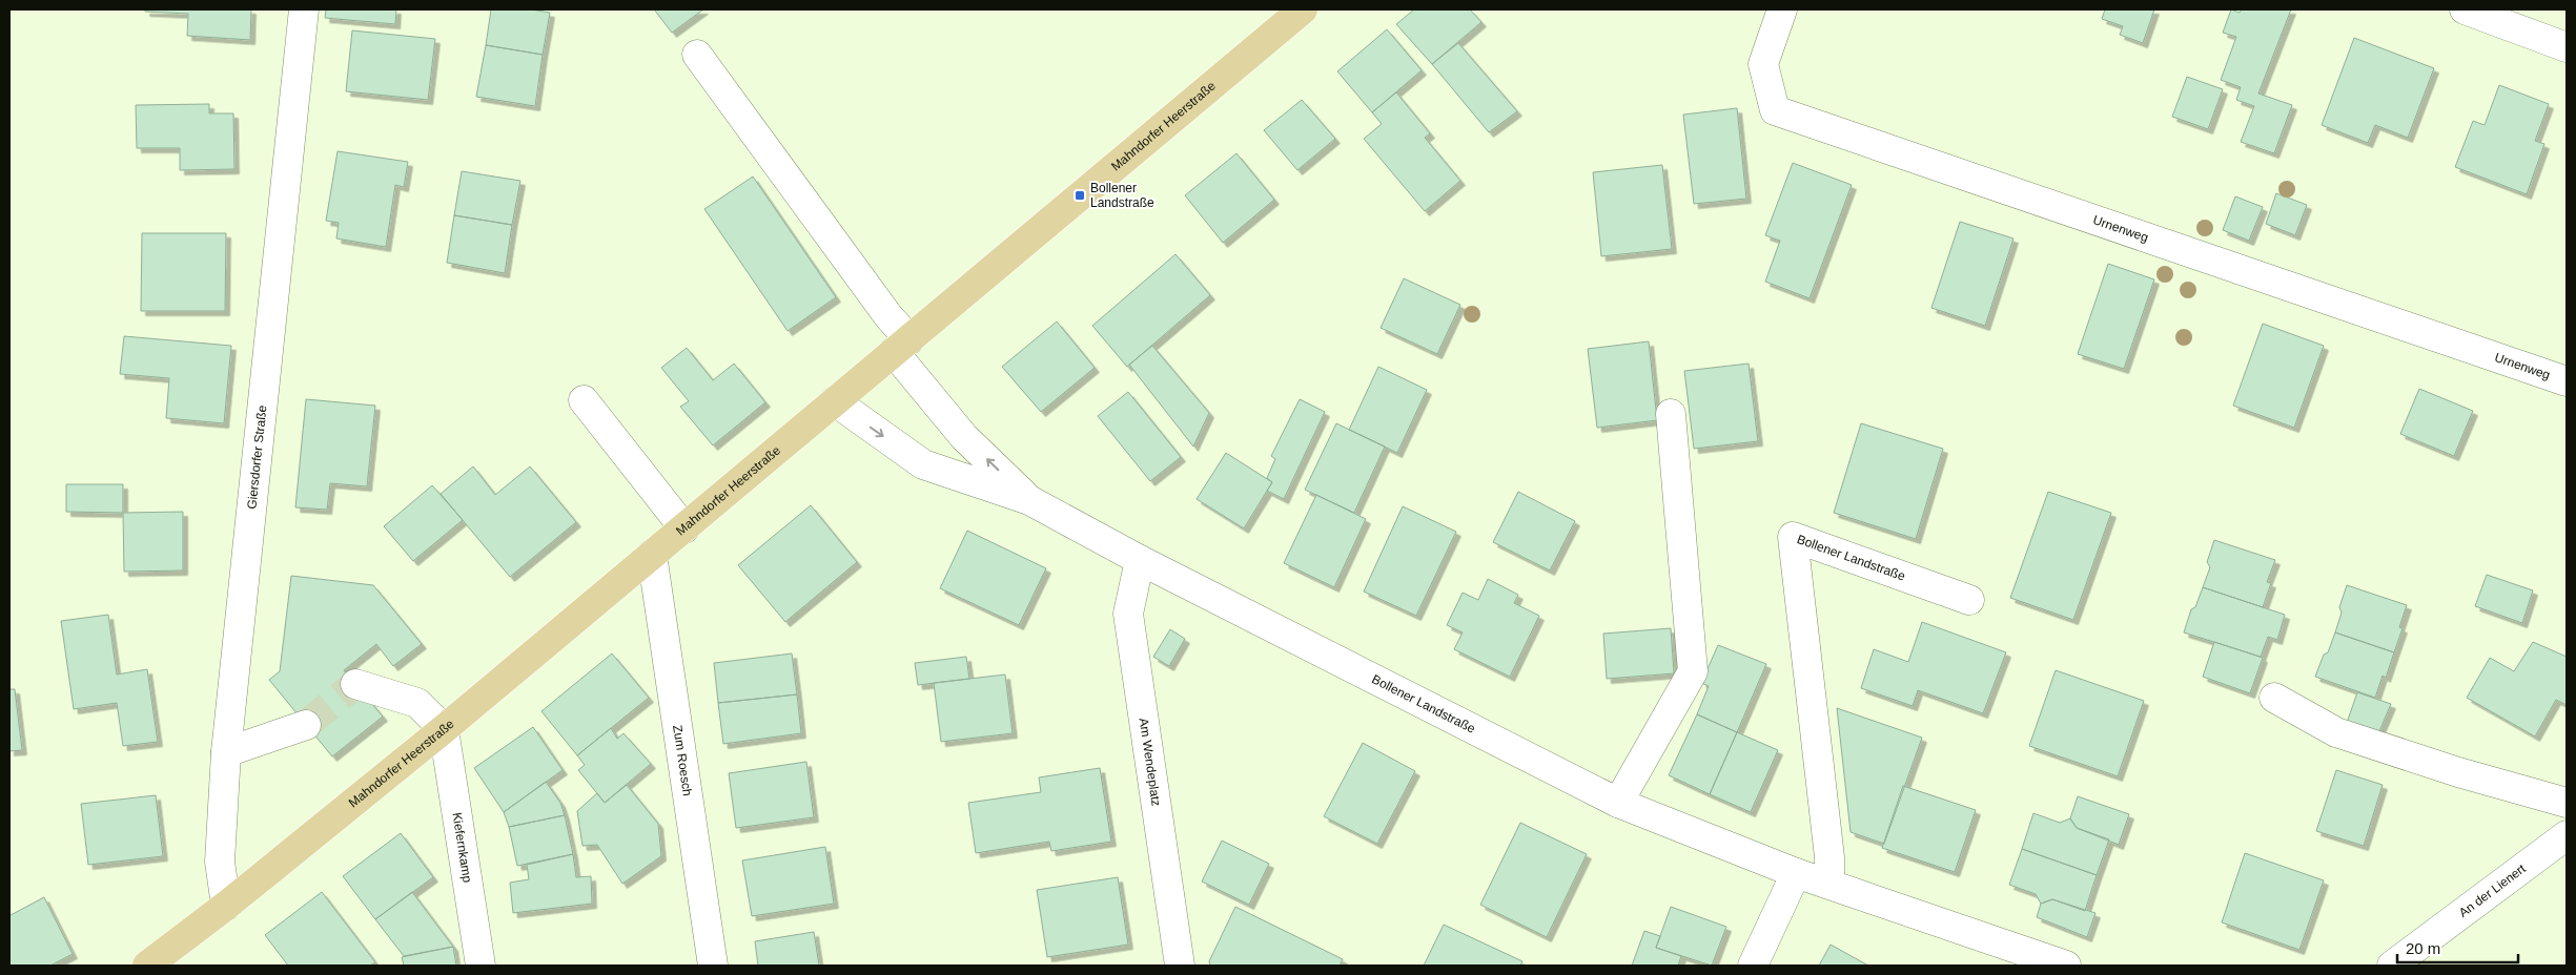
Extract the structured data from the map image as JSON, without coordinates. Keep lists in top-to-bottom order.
{
  "streets": {
    "main road": ["Mahndorfer Heerstraße"],
    "street": [
      "Urnenweg",
      "Giersdorfer Straße",
      "Bollener Landstraße",
      "Zum Roesch",
      "Am Wendeplatz",
      "Kiefernkamp",
      "An der Lienert"
    ]
  },
  "crossings": [
    ["Mahndorfer Heerstraße", "Giersdorfer Straße"],
    ["Mahndorfer Heerstraße", "Bollener Landstraße"],
    ["Mahndorfer Heerstraße", "Zum Roesch"],
    ["Mahndorfer Heerstraße", "Kiefernkamp"],
    ["Bollener Landstraße", "Am Wendeplatz"]
  ],
  "places": {
    "transit": ["Bollener Landstraße"]
  },
  "scale_bar": "20 m"
}
